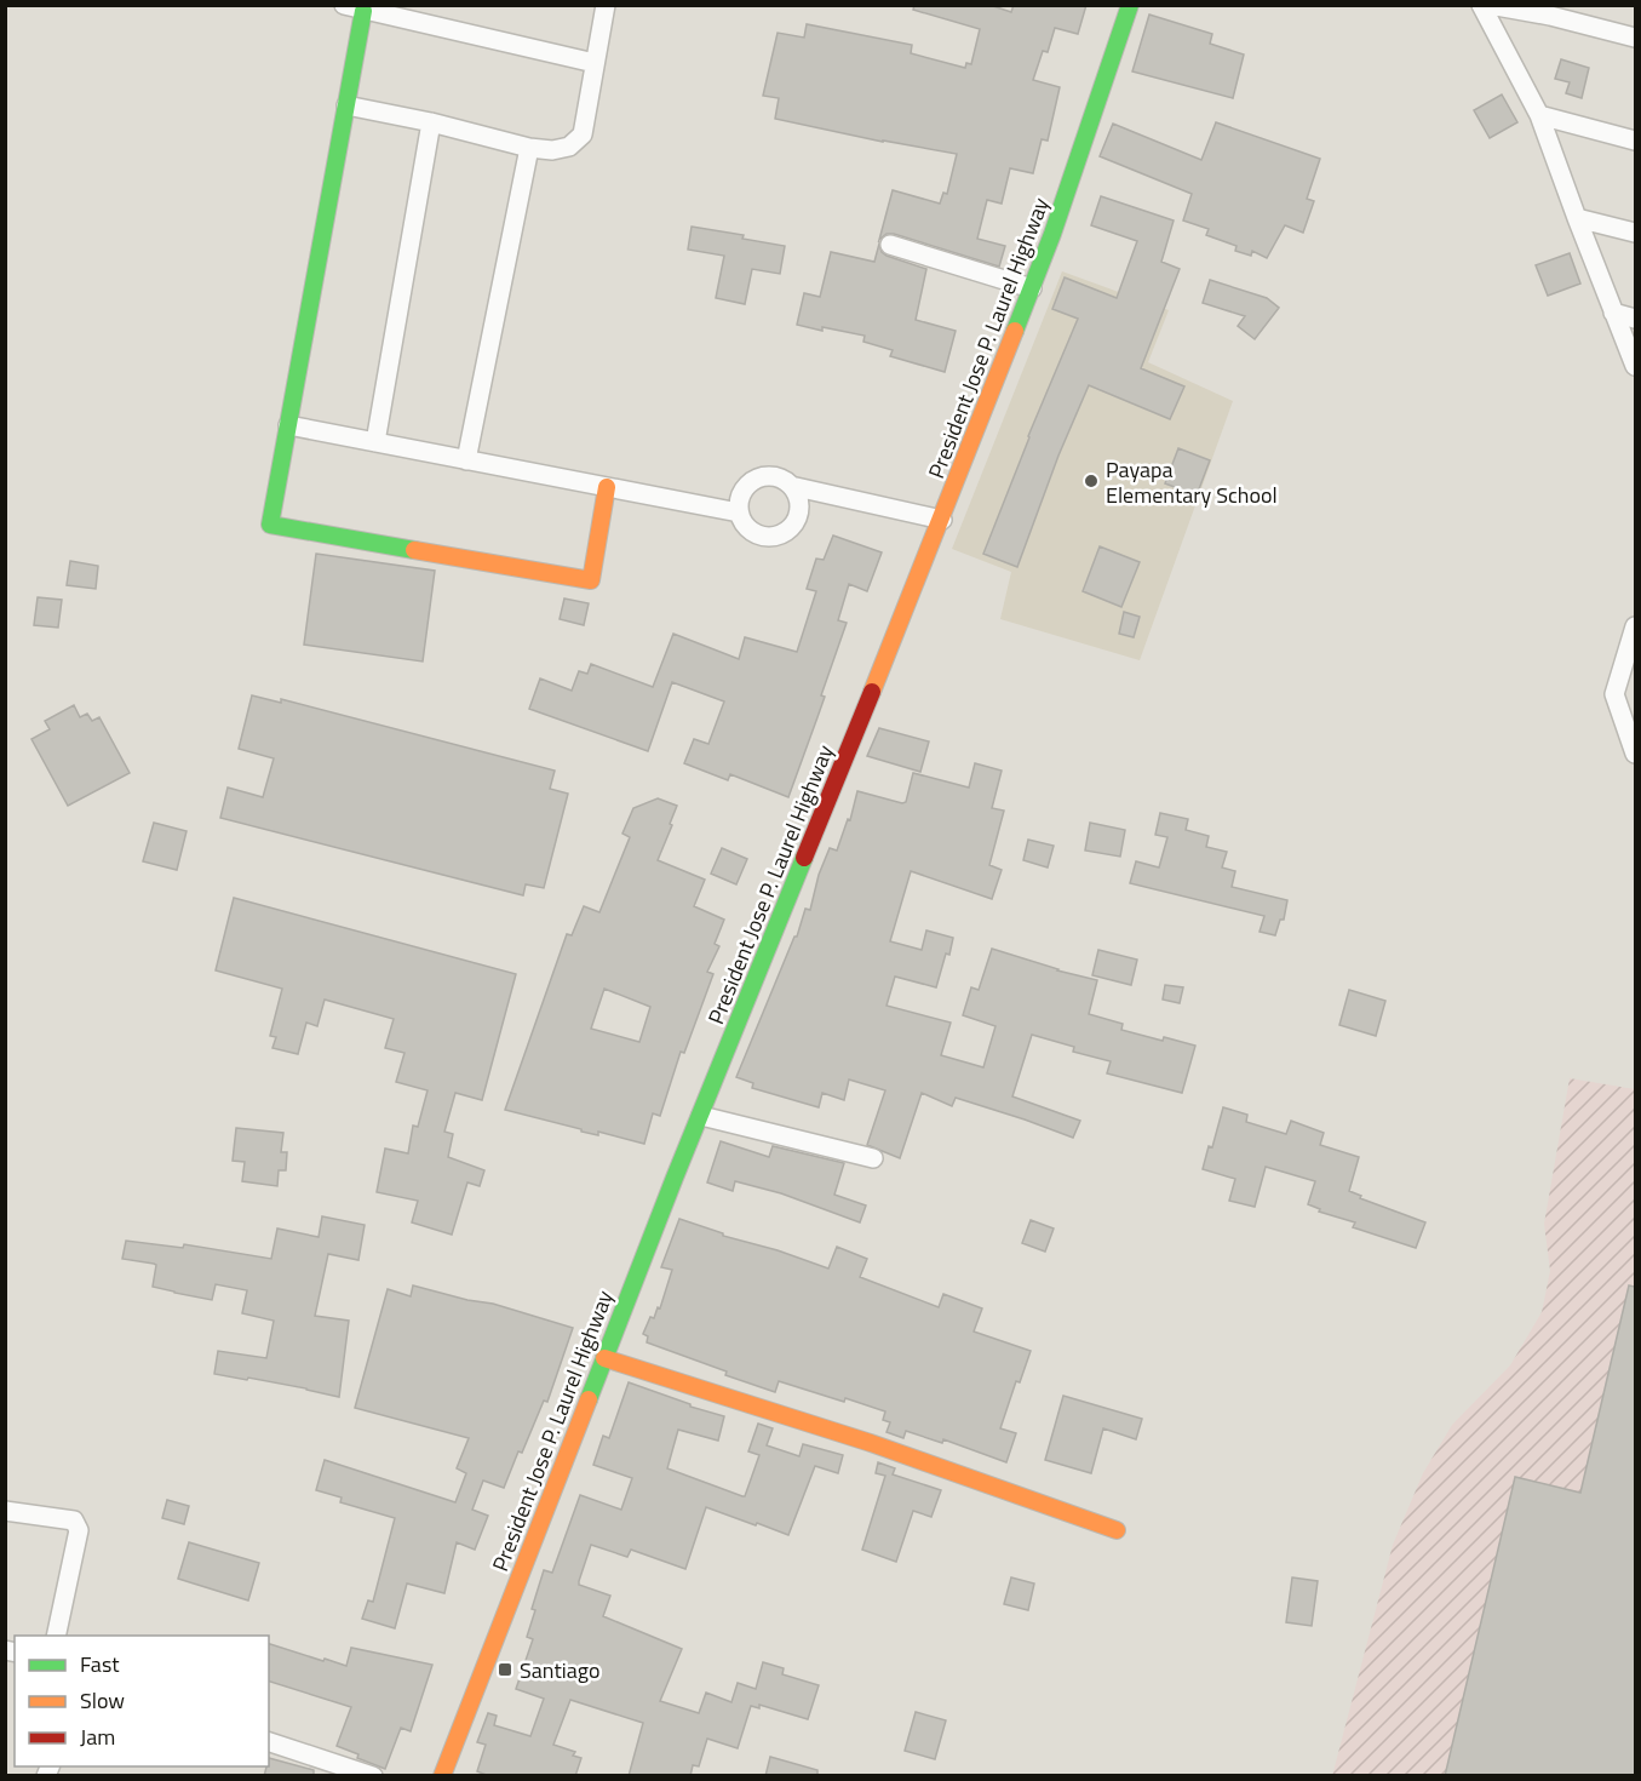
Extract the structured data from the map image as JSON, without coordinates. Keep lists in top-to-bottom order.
{
  "streets": {
    "main road": ["President Jose P. Laurel Highway"]
  },
  "places": {
    "other": ["Payapa Elementary School"],
    "transit": ["Santiago"]
  },
  "legend": ["Fast", "Slow", "Jam"]
}
